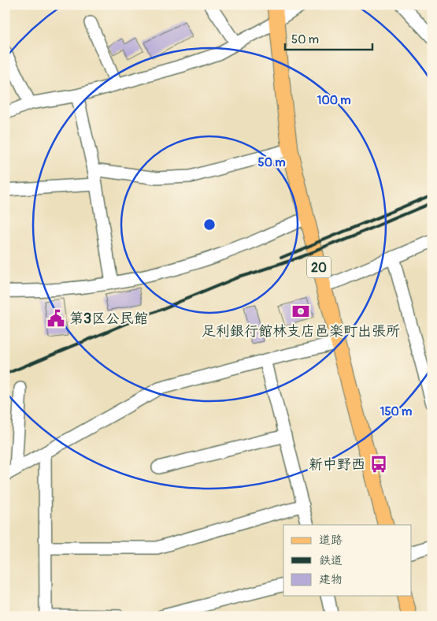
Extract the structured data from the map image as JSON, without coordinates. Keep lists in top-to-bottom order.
{
  "streets": {
    "main road": ["20"]
  },
  "places": {
    "bank": ["足利銀行館林支店邑楽町出張所"],
    "public building": ["第3区公民館"],
    "bus stop": ["新中野西"]
  },
  "legend": ["道路", "鉄道", "建物"],
  "scale_bar": "50 m",
  "rings": ["100 m", "50 m", "150 m"]
}
